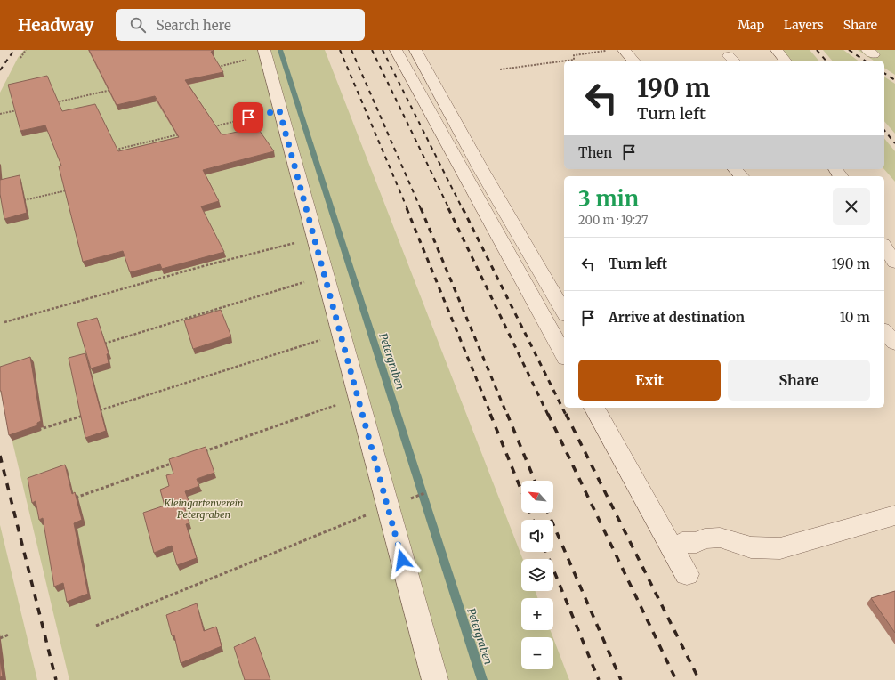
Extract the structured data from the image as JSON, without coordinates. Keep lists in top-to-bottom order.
{
  "water": ["Petergraben"],
  "parks": ["Kleingartenverein Petergraben"],
  "north": "top left",
  "page": {
    "header": "Headway",
    "search": "Search here",
    "nav": ["Map", "Layers", "Share"],
    "turn": ["190 m", "Turn left"],
    "then": "Then",
    "heading": ["3 min", "200 m · 19:27"],
    "list": [
      {
        "name": "Turn left",
        "value": "190 m"
      },
      {
        "name": "Arrive at destination",
        "value": "10 m"
      }
    ],
    "buttons": ["Exit", "Share"],
    "map_buttons": ["+", "−"]
  }
}
